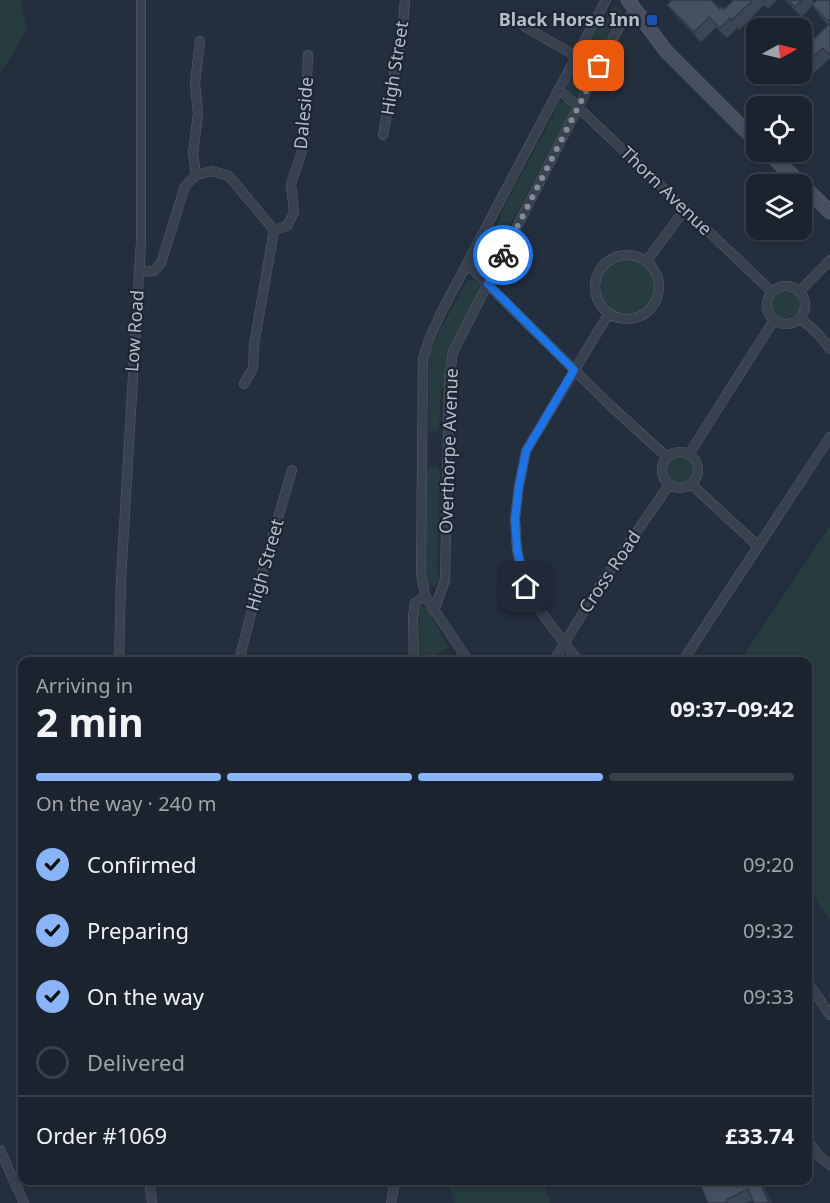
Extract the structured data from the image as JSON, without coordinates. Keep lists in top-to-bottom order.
{
  "streets": {
    "street": [
      "High Street",
      "Daleside",
      "Thorn Avenue",
      "Low Road",
      "Overthorpe Avenue",
      "Cross Road"
    ]
  },
  "crossings": [
    ["Thorn Avenue", "Overthorpe Avenue"]
  ],
  "places": {
    "transit": ["Black Horse Inn"]
  },
  "north": "right",
  "page": {
    "heading": ["2 min", "Arriving in", "09:37–09:42"],
    "panel": ["Order #1069", "£33.74"],
    "bar": "On the way · 240 m",
    "list": [
      ["Confirmed", "09:20"],
      ["Preparing", "09:32"],
      ["On the way", "09:33"],
      "Delivered"
    ]
  }
}
